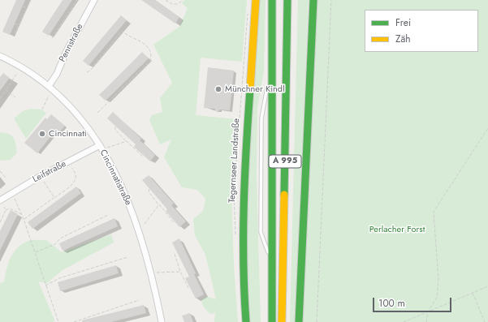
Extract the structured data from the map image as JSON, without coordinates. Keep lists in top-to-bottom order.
{
  "streets": {
    "main road": ["Tegernseer Landstraße", "A 995"],
    "street": ["Pennstraße", "Leifstraße", "Cincinnatistraße"]
  },
  "crossings": [
    ["Pennstraße", "Cincinnatistraße"],
    ["Leifstraße", "Cincinnatistraße"]
  ],
  "parks": ["Perlacher Forst"],
  "places": ["Münchner Kindl", "Cincinnati"],
  "legend": ["Frei", "Zäh"],
  "scale_bar": "100 m"
}
